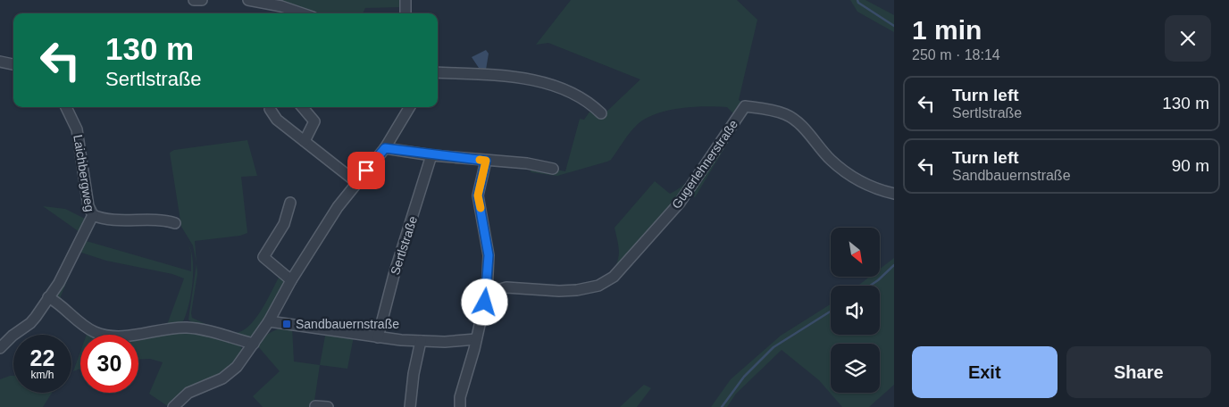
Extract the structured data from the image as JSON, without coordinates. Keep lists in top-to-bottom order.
{
  "streets": {
    "street": ["Gugerlehnerstraße", "Laichbergweg", "Sertlstraße"]
  },
  "places": {
    "transit": ["Sandbauernstraße"]
  },
  "north": "bottom right",
  "page": {
    "heading": ["1 min", "250 m · 18:14"],
    "turn": ["130 m", "Sertlstraße"],
    "list": [
      {
        "name": "Turn left",
        "note": "Sertlstraße",
        "value": "130 m"
      },
      {
        "name": "Turn left",
        "note": "Sandbauernstraße",
        "value": "90 m"
      }
    ],
    "speed": "22 km/h",
    "limit": "30",
    "buttons": ["Exit", "Share"]
  }
}
